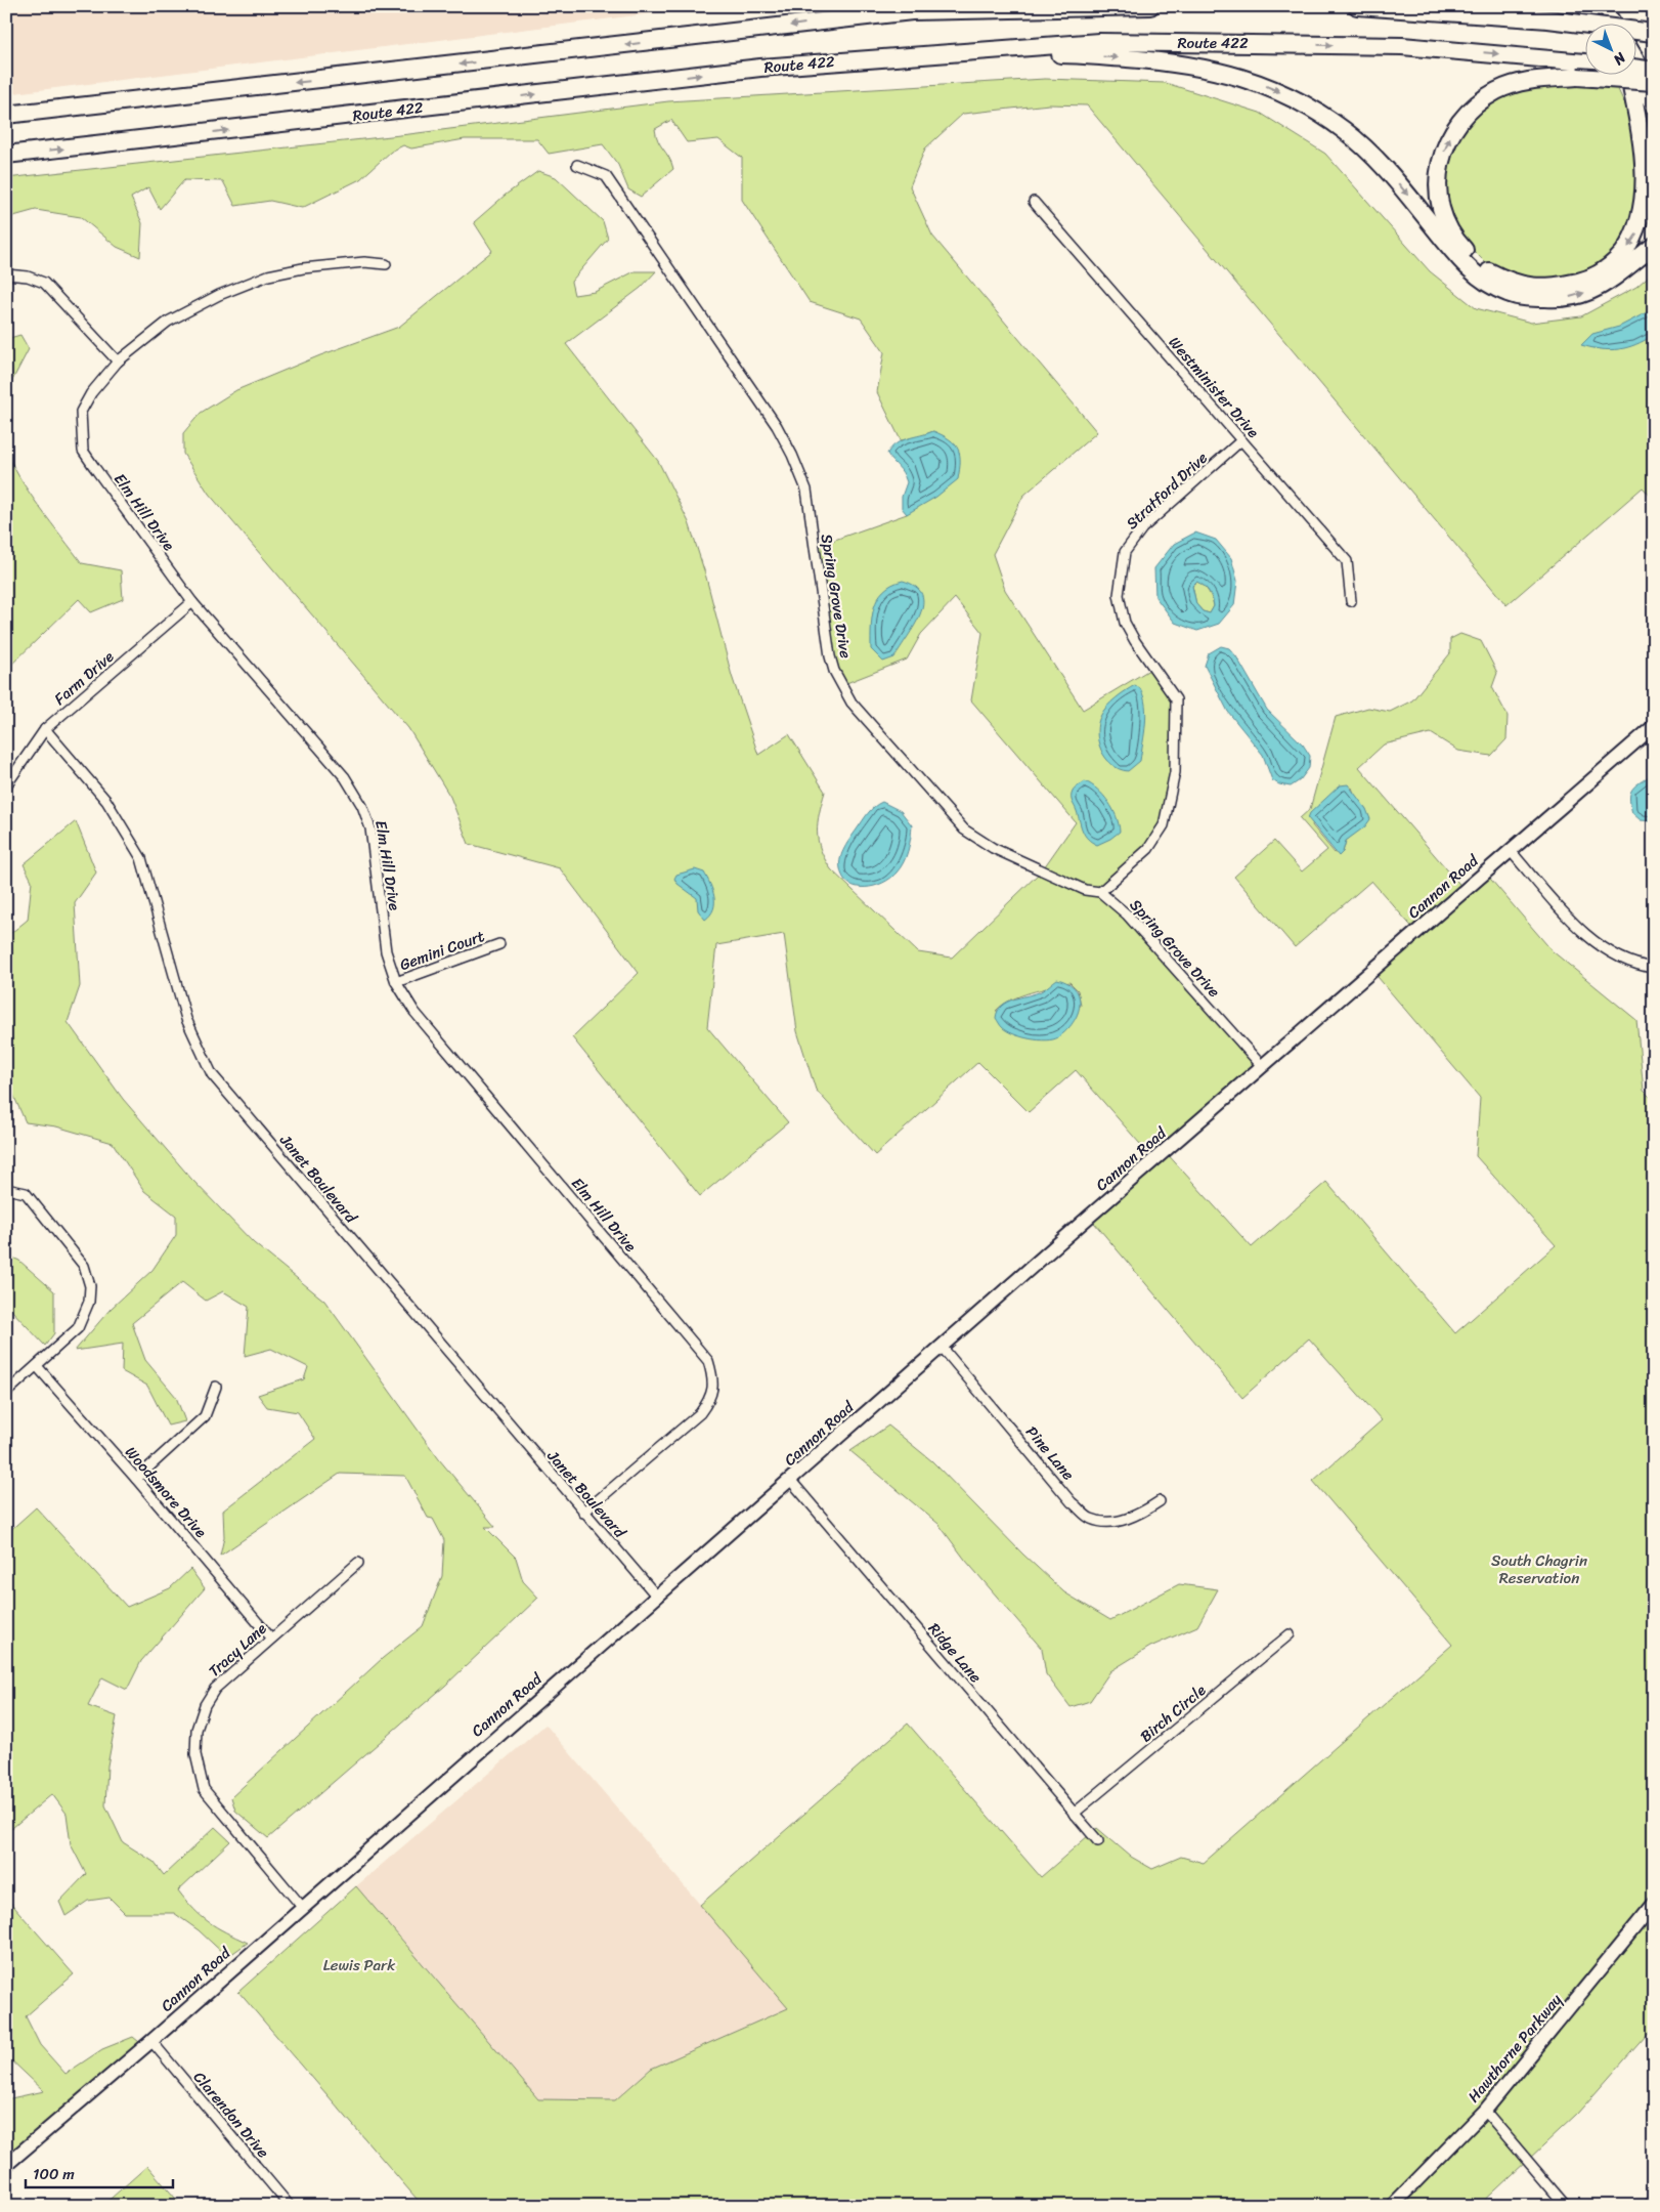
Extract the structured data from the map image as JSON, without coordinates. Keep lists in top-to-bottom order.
{
  "streets": {
    "highway": ["Route 422"],
    "main road": ["Cannon Road", "Hawthorne Parkway"],
    "street": [
      "Westminister Drive",
      "Stratford Drive",
      "Elm Hill Drive",
      "Spring Grove Drive",
      "Farm Drive",
      "Gemini Court",
      "Janet Boulevard",
      "Pine Lane",
      "Woodsmore Drive",
      "Tracy Lane",
      "Ridge Lane",
      "Birch Circle",
      "Clarendon Drive"
    ]
  },
  "crossings": [
    ["Westminister Drive", "Stratford Drive"],
    ["Stratford Drive", "Spring Grove Drive"],
    ["Elm Hill Drive", "Farm Drive"],
    ["Elm Hill Drive", "Gemini Court"],
    ["Elm Hill Drive", "Janet Boulevard"],
    ["Spring Grove Drive", "Cannon Road"],
    ["Farm Drive", "Janet Boulevard"],
    ["Cannon Road", "Janet Boulevard"],
    ["Cannon Road", "Pine Lane"],
    ["Cannon Road", "Tracy Lane"],
    ["Cannon Road", "Ridge Lane"],
    ["Cannon Road", "Clarendon Drive"],
    ["Woodsmore Drive", "Tracy Lane"],
    ["Ridge Lane", "Birch Circle"]
  ],
  "parks": ["South Chagrin Reservation", "Lewis Park"],
  "scale_bar": "100 m",
  "north": "bottom right"
}
